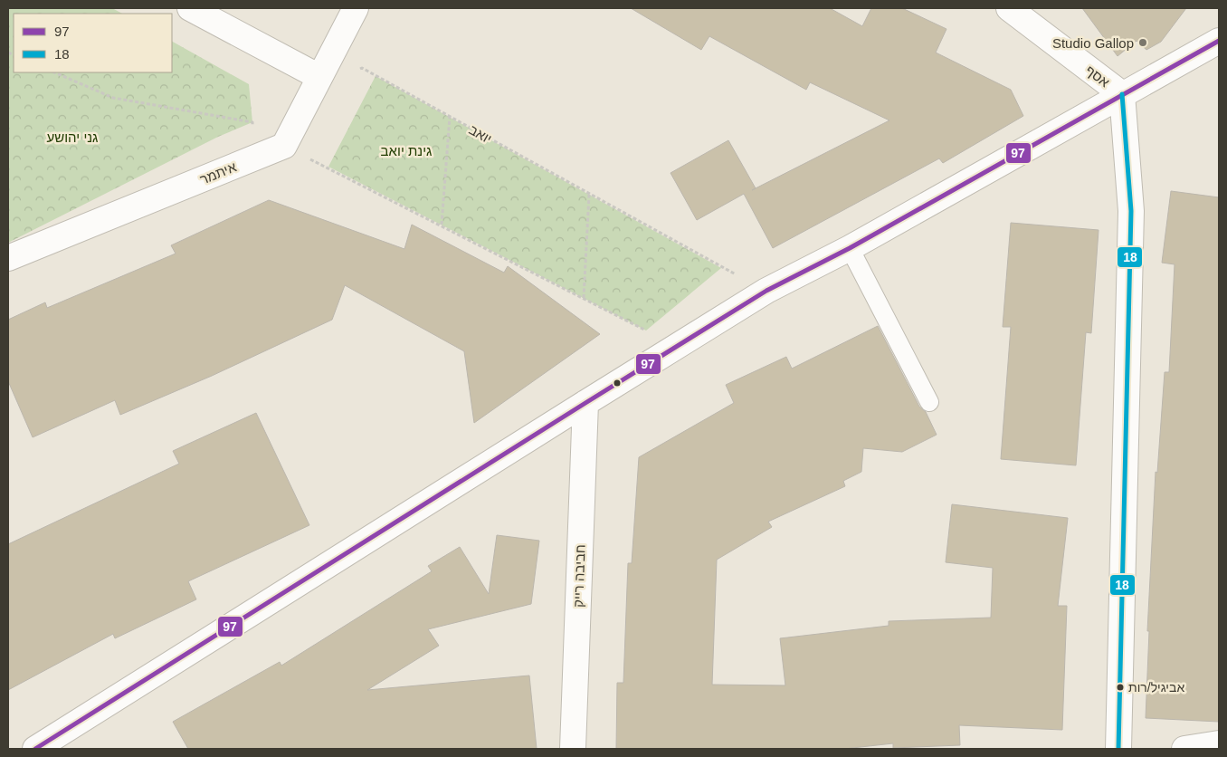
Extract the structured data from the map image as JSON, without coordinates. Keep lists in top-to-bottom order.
{
  "streets": {
    "street": ["אסף", "איתמר", "חביבה רייק"],
    "path": ["יואב"]
  },
  "parks": ["גני יהושע", "גינת יואב"],
  "places": ["Studio Gallop", "אביגיל/רות"],
  "lines": ["transit line 97", "transit line 18"],
  "legend": ["97", "18"]
}
